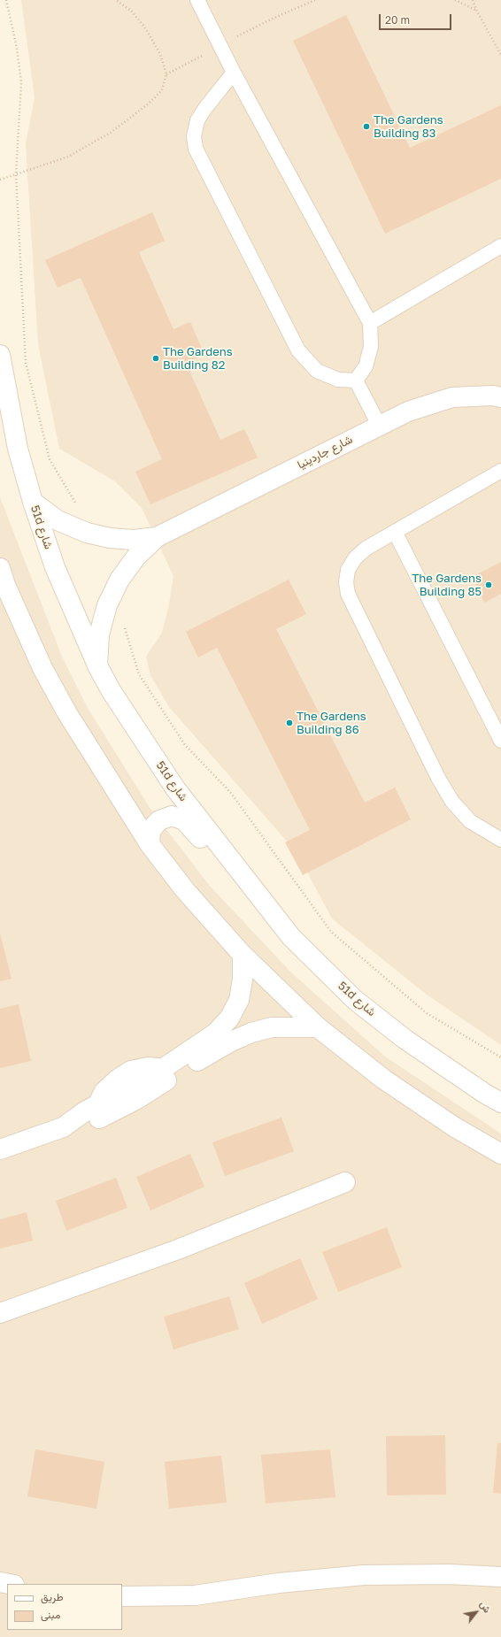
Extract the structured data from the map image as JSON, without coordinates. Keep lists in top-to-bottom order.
{
  "streets": {
    "street": ["شارع جاردينيا", "51d شارع"]
  },
  "crossings": [
    ["شارع جاردينيا", "51d شارع"]
  ],
  "places": [
    "The Gardens Building 83",
    "The Gardens Building 82",
    "The Gardens Building 85",
    "The Gardens Building 86"
  ],
  "legend": ["طريق", "مبنى"],
  "scale_bar": "20 m",
  "north": "top right"
}
